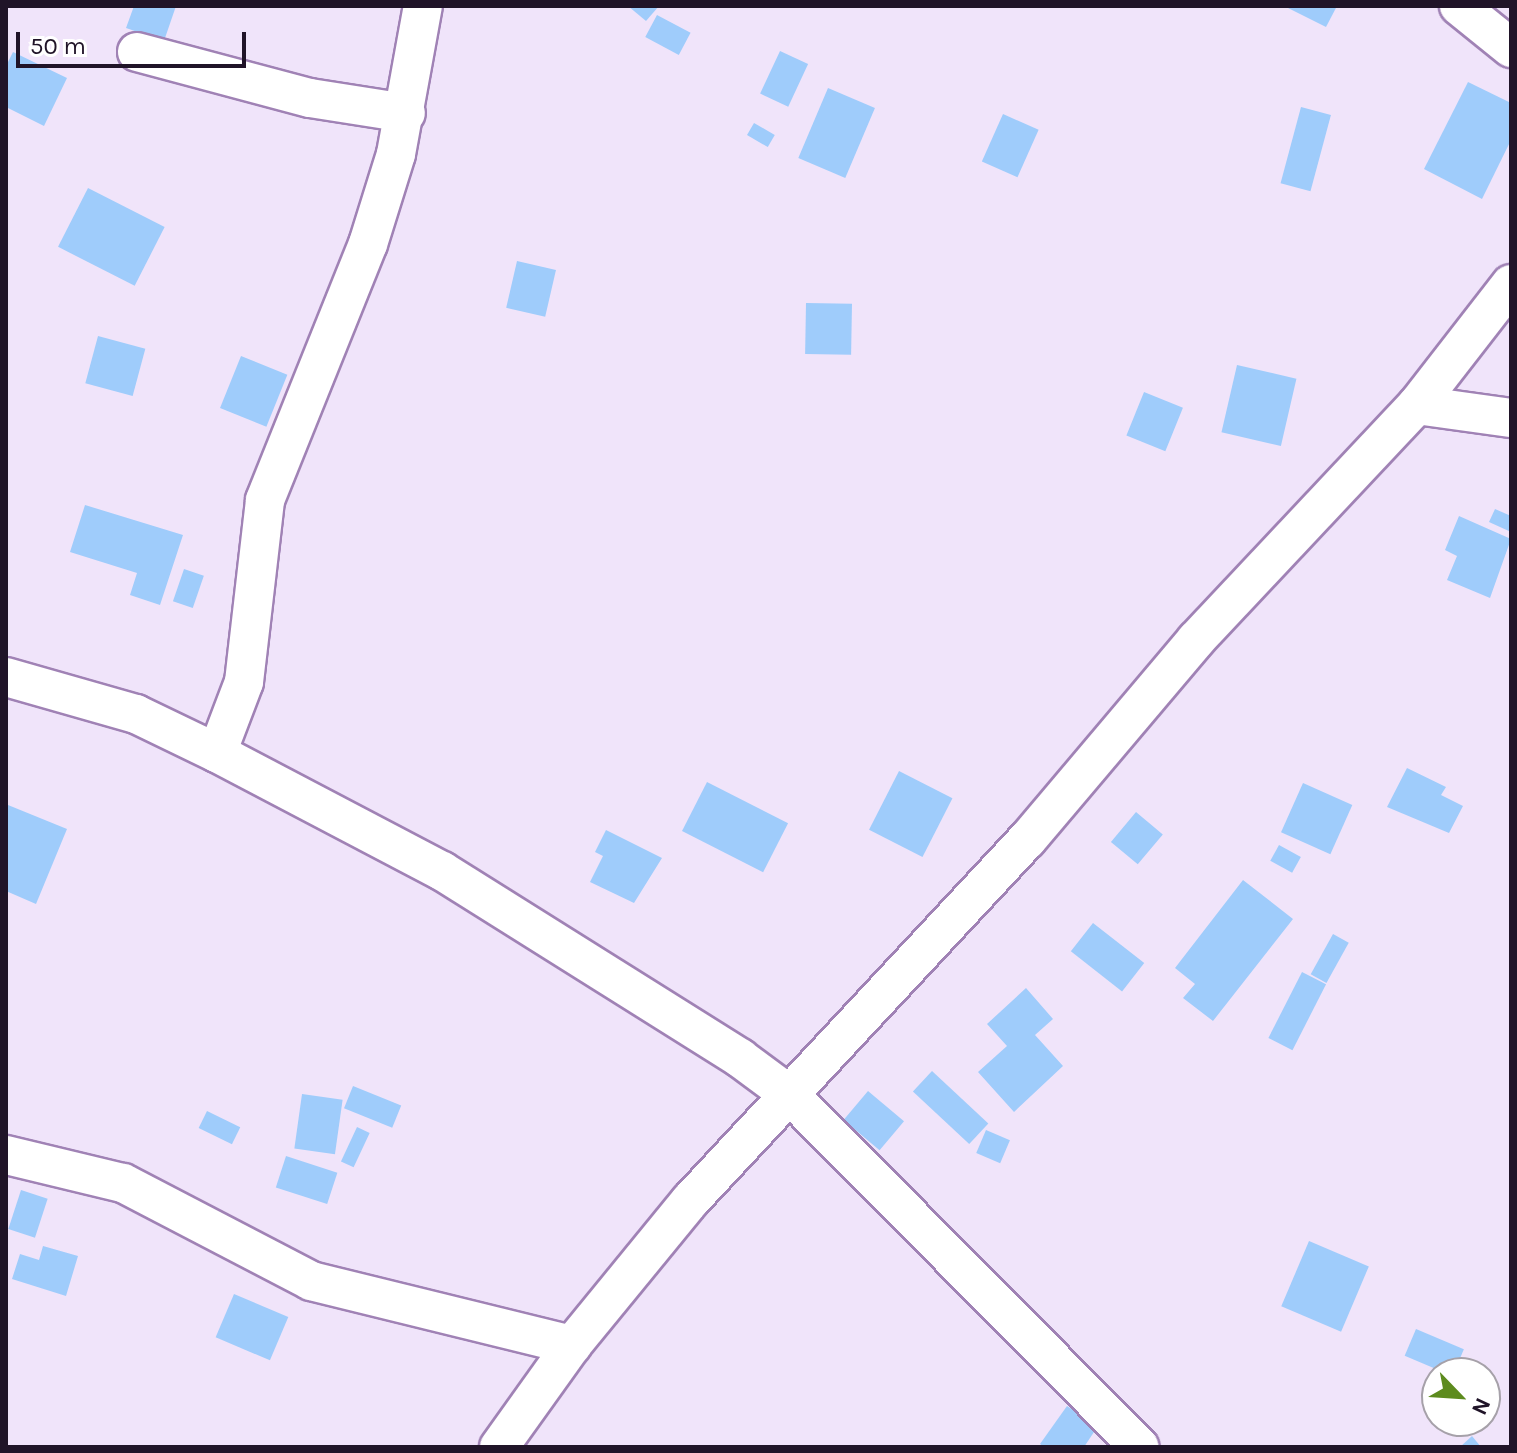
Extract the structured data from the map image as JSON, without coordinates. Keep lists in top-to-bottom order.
{
  "scale_bar": "50 m",
  "north": "bottom right"
}
